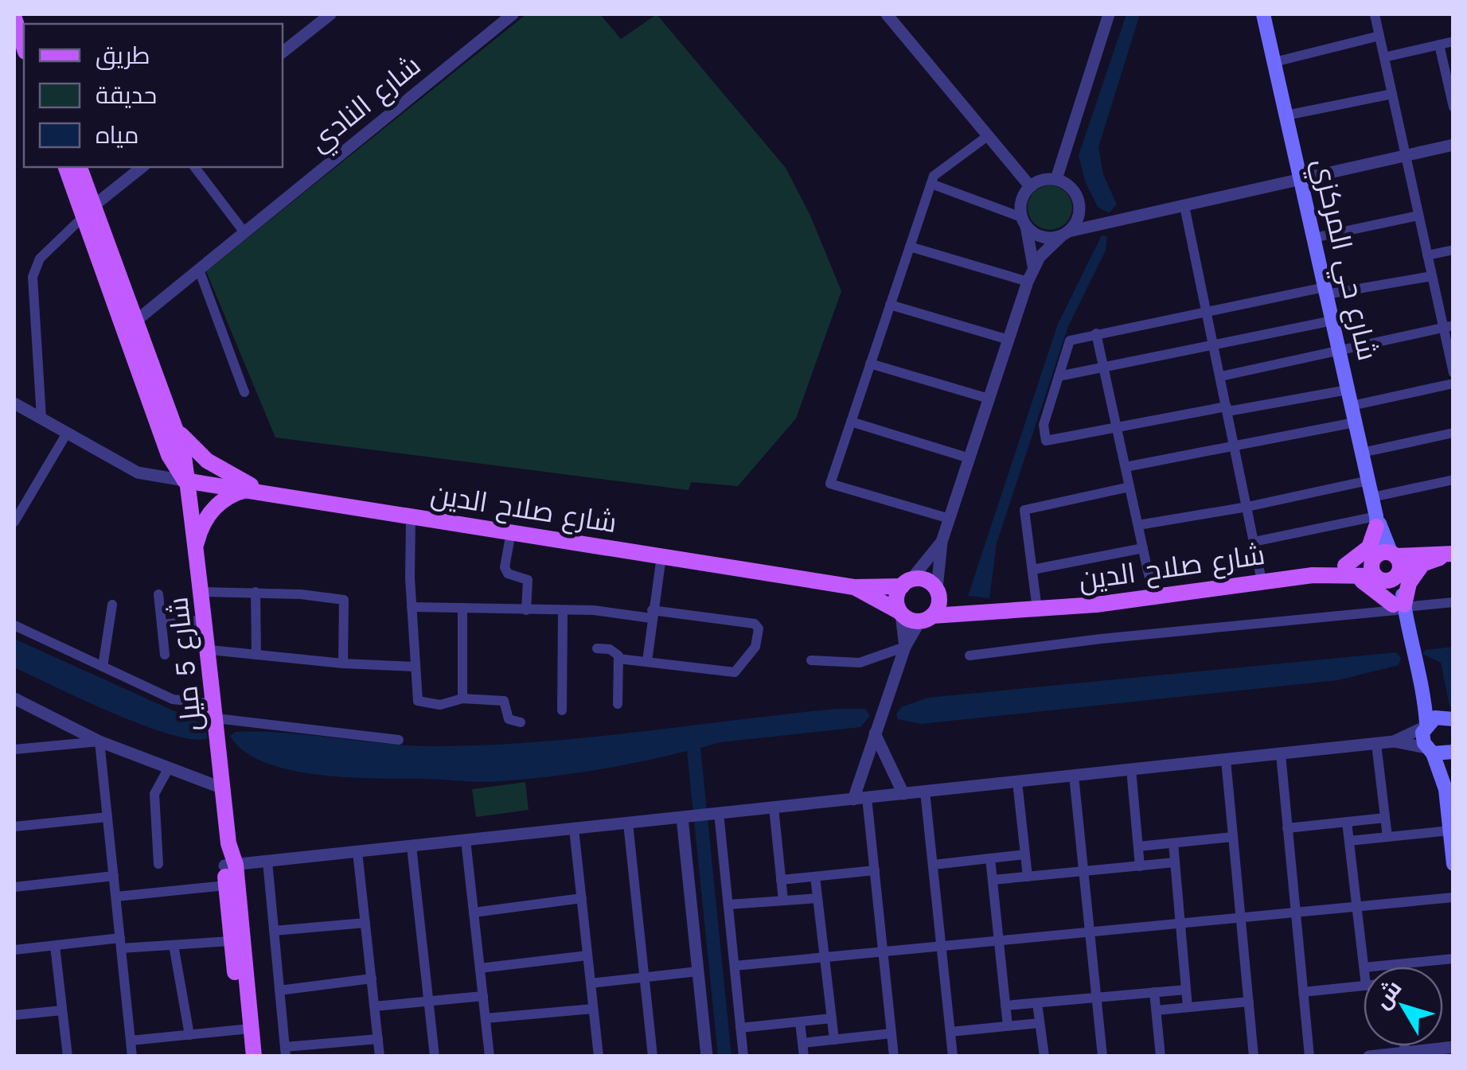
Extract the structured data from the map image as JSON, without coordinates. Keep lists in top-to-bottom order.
{
  "streets": {
    "main road": ["شارع حي المركزي", "شارع صلاح الدين", "شارع 5 ميل"],
    "street": ["شارع النادي"]
  },
  "crossings": [
    ["شارع النادي", "شارع 5 ميل"],
    ["شارع حي المركزي", "شارع صلاح الدين"],
    ["شارع صلاح الدين", "شارع 5 ميل"]
  ],
  "legend": ["طريق", "حديقة", "مياه"],
  "north": "top left"
}
